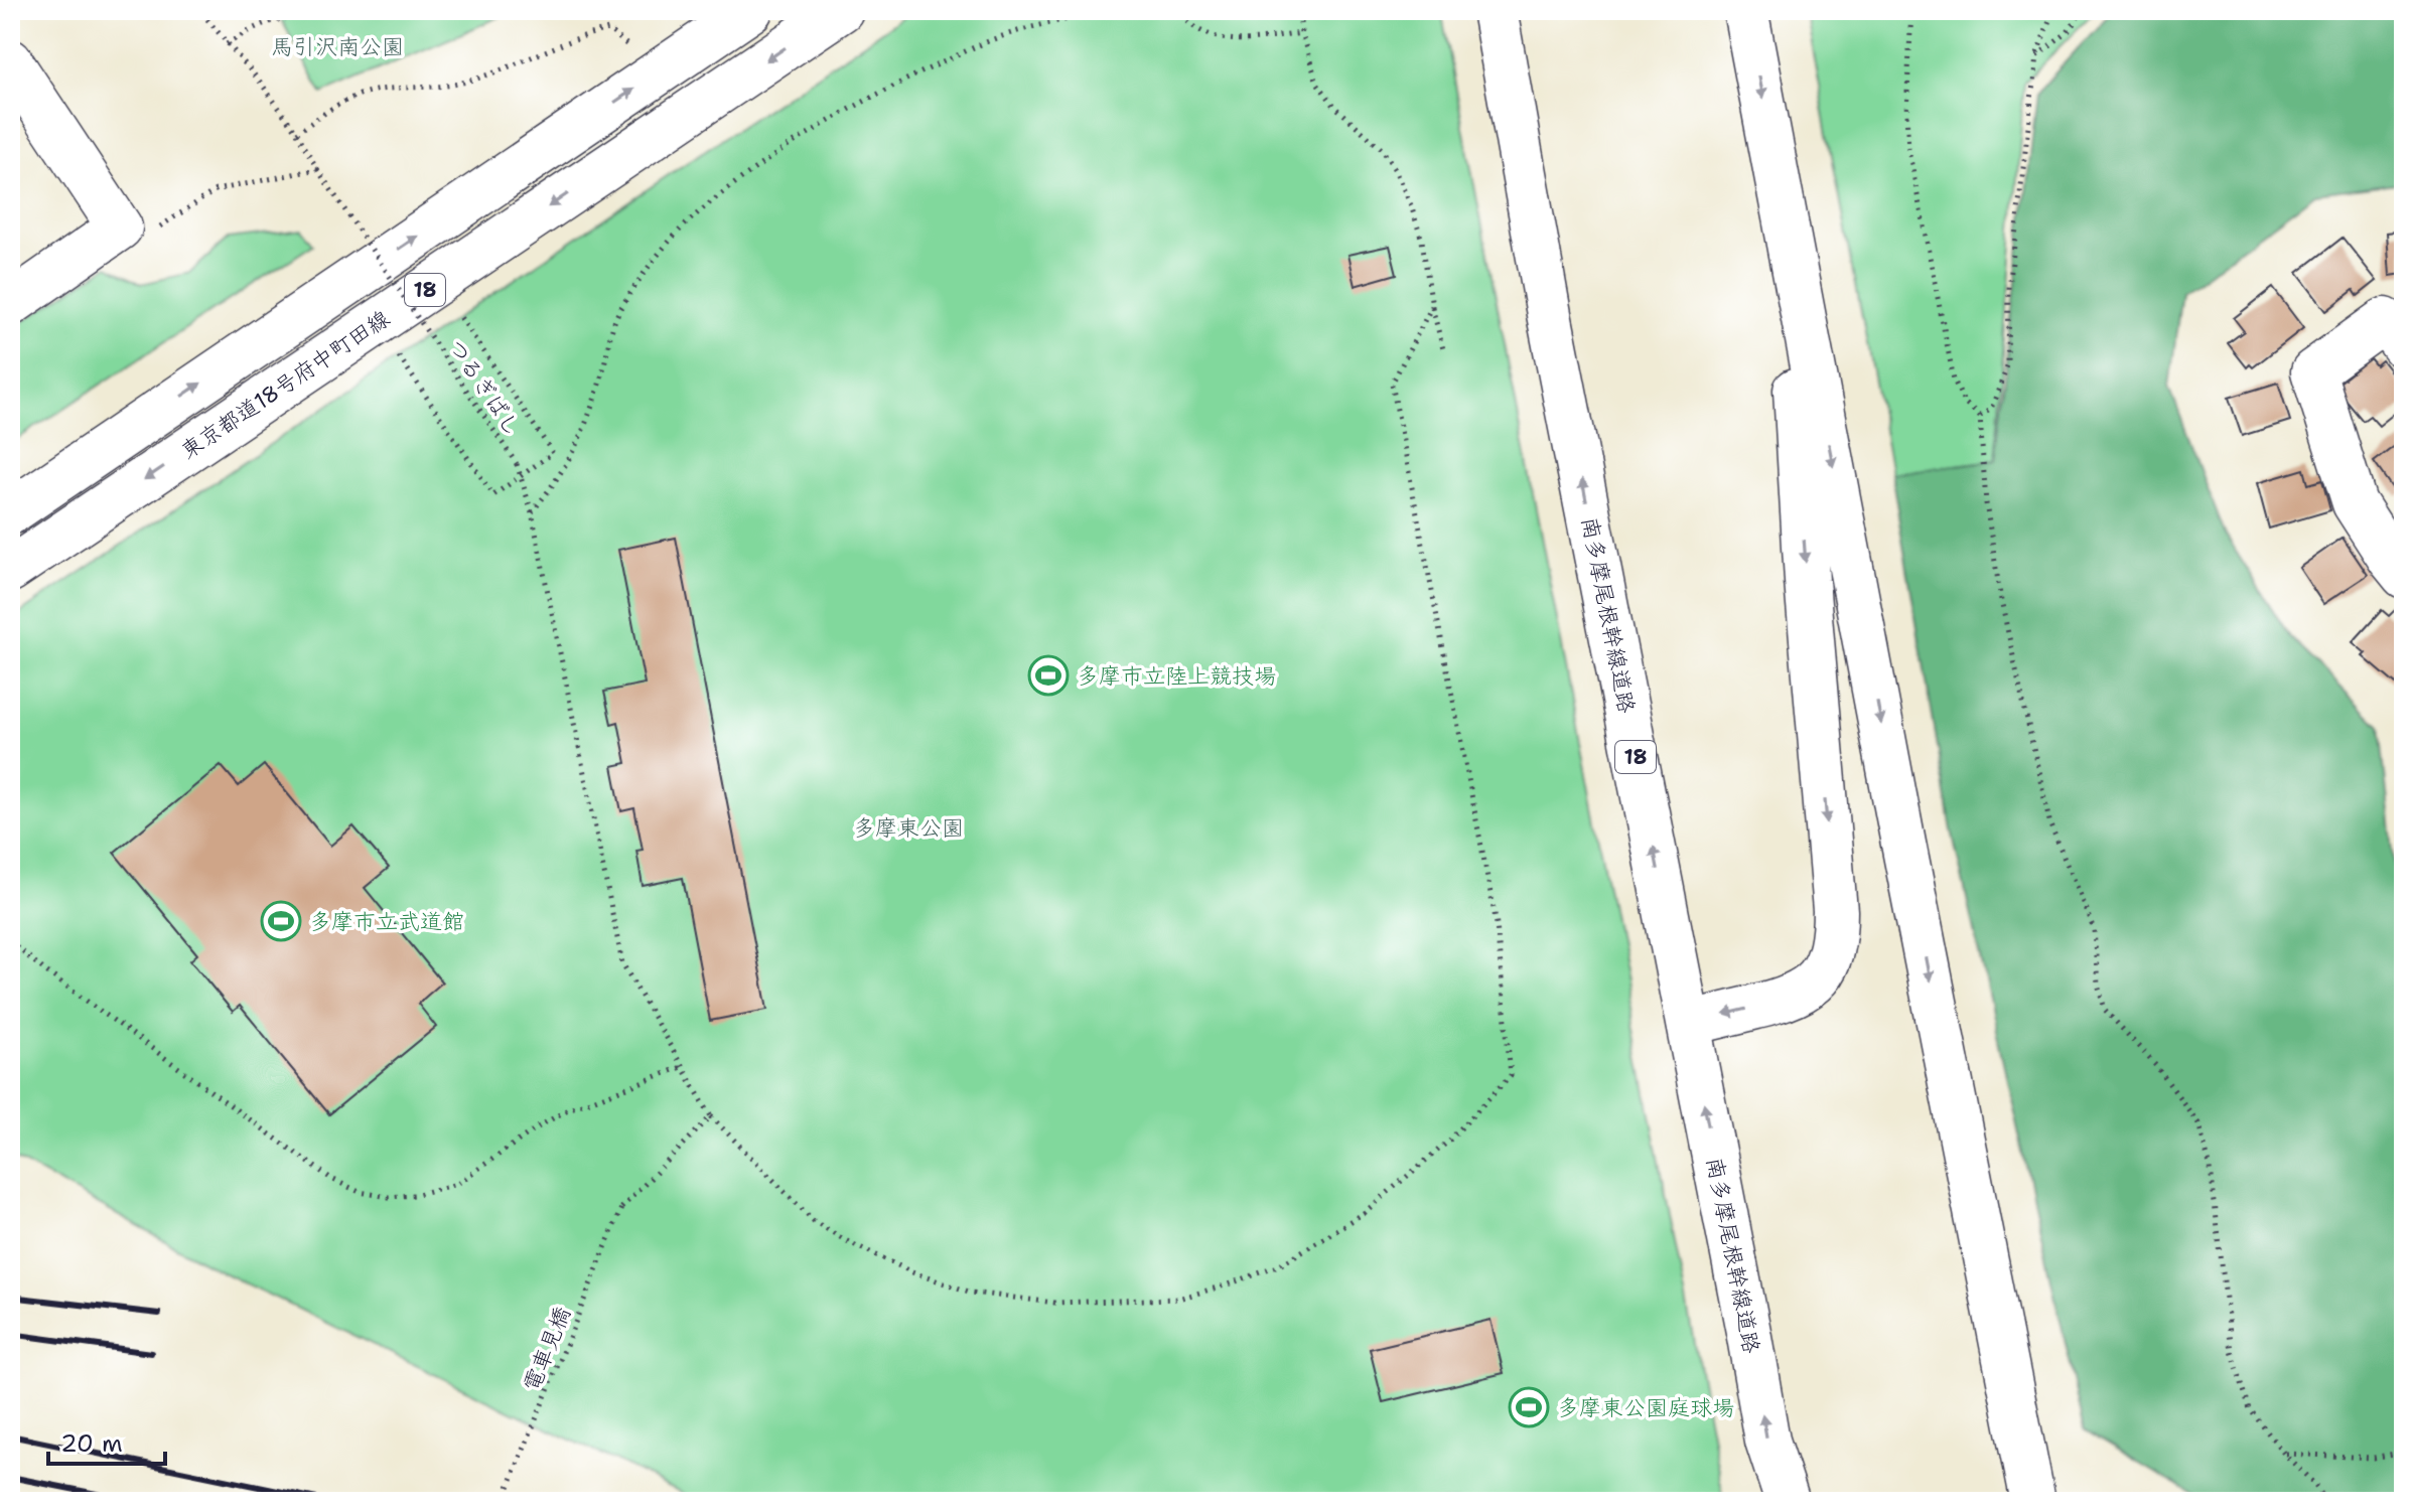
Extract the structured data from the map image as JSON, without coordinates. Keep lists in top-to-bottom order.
{
  "streets": {
    "main road": ["18", "東京都道18号府中町田線", "南多摩尾根幹線道路"],
    "path": ["つるぎばし", "電車見橋"]
  },
  "crossings": [
    ["つるぎばし", "電車見橋"]
  ],
  "parks": ["馬引沢南公園", "多摩東公園"],
  "places": {
    "sports": ["多摩市立陸上競技場", "多摩市立武道館", "多摩東公園庭球場"]
  },
  "scale_bar": "20 m"
}
